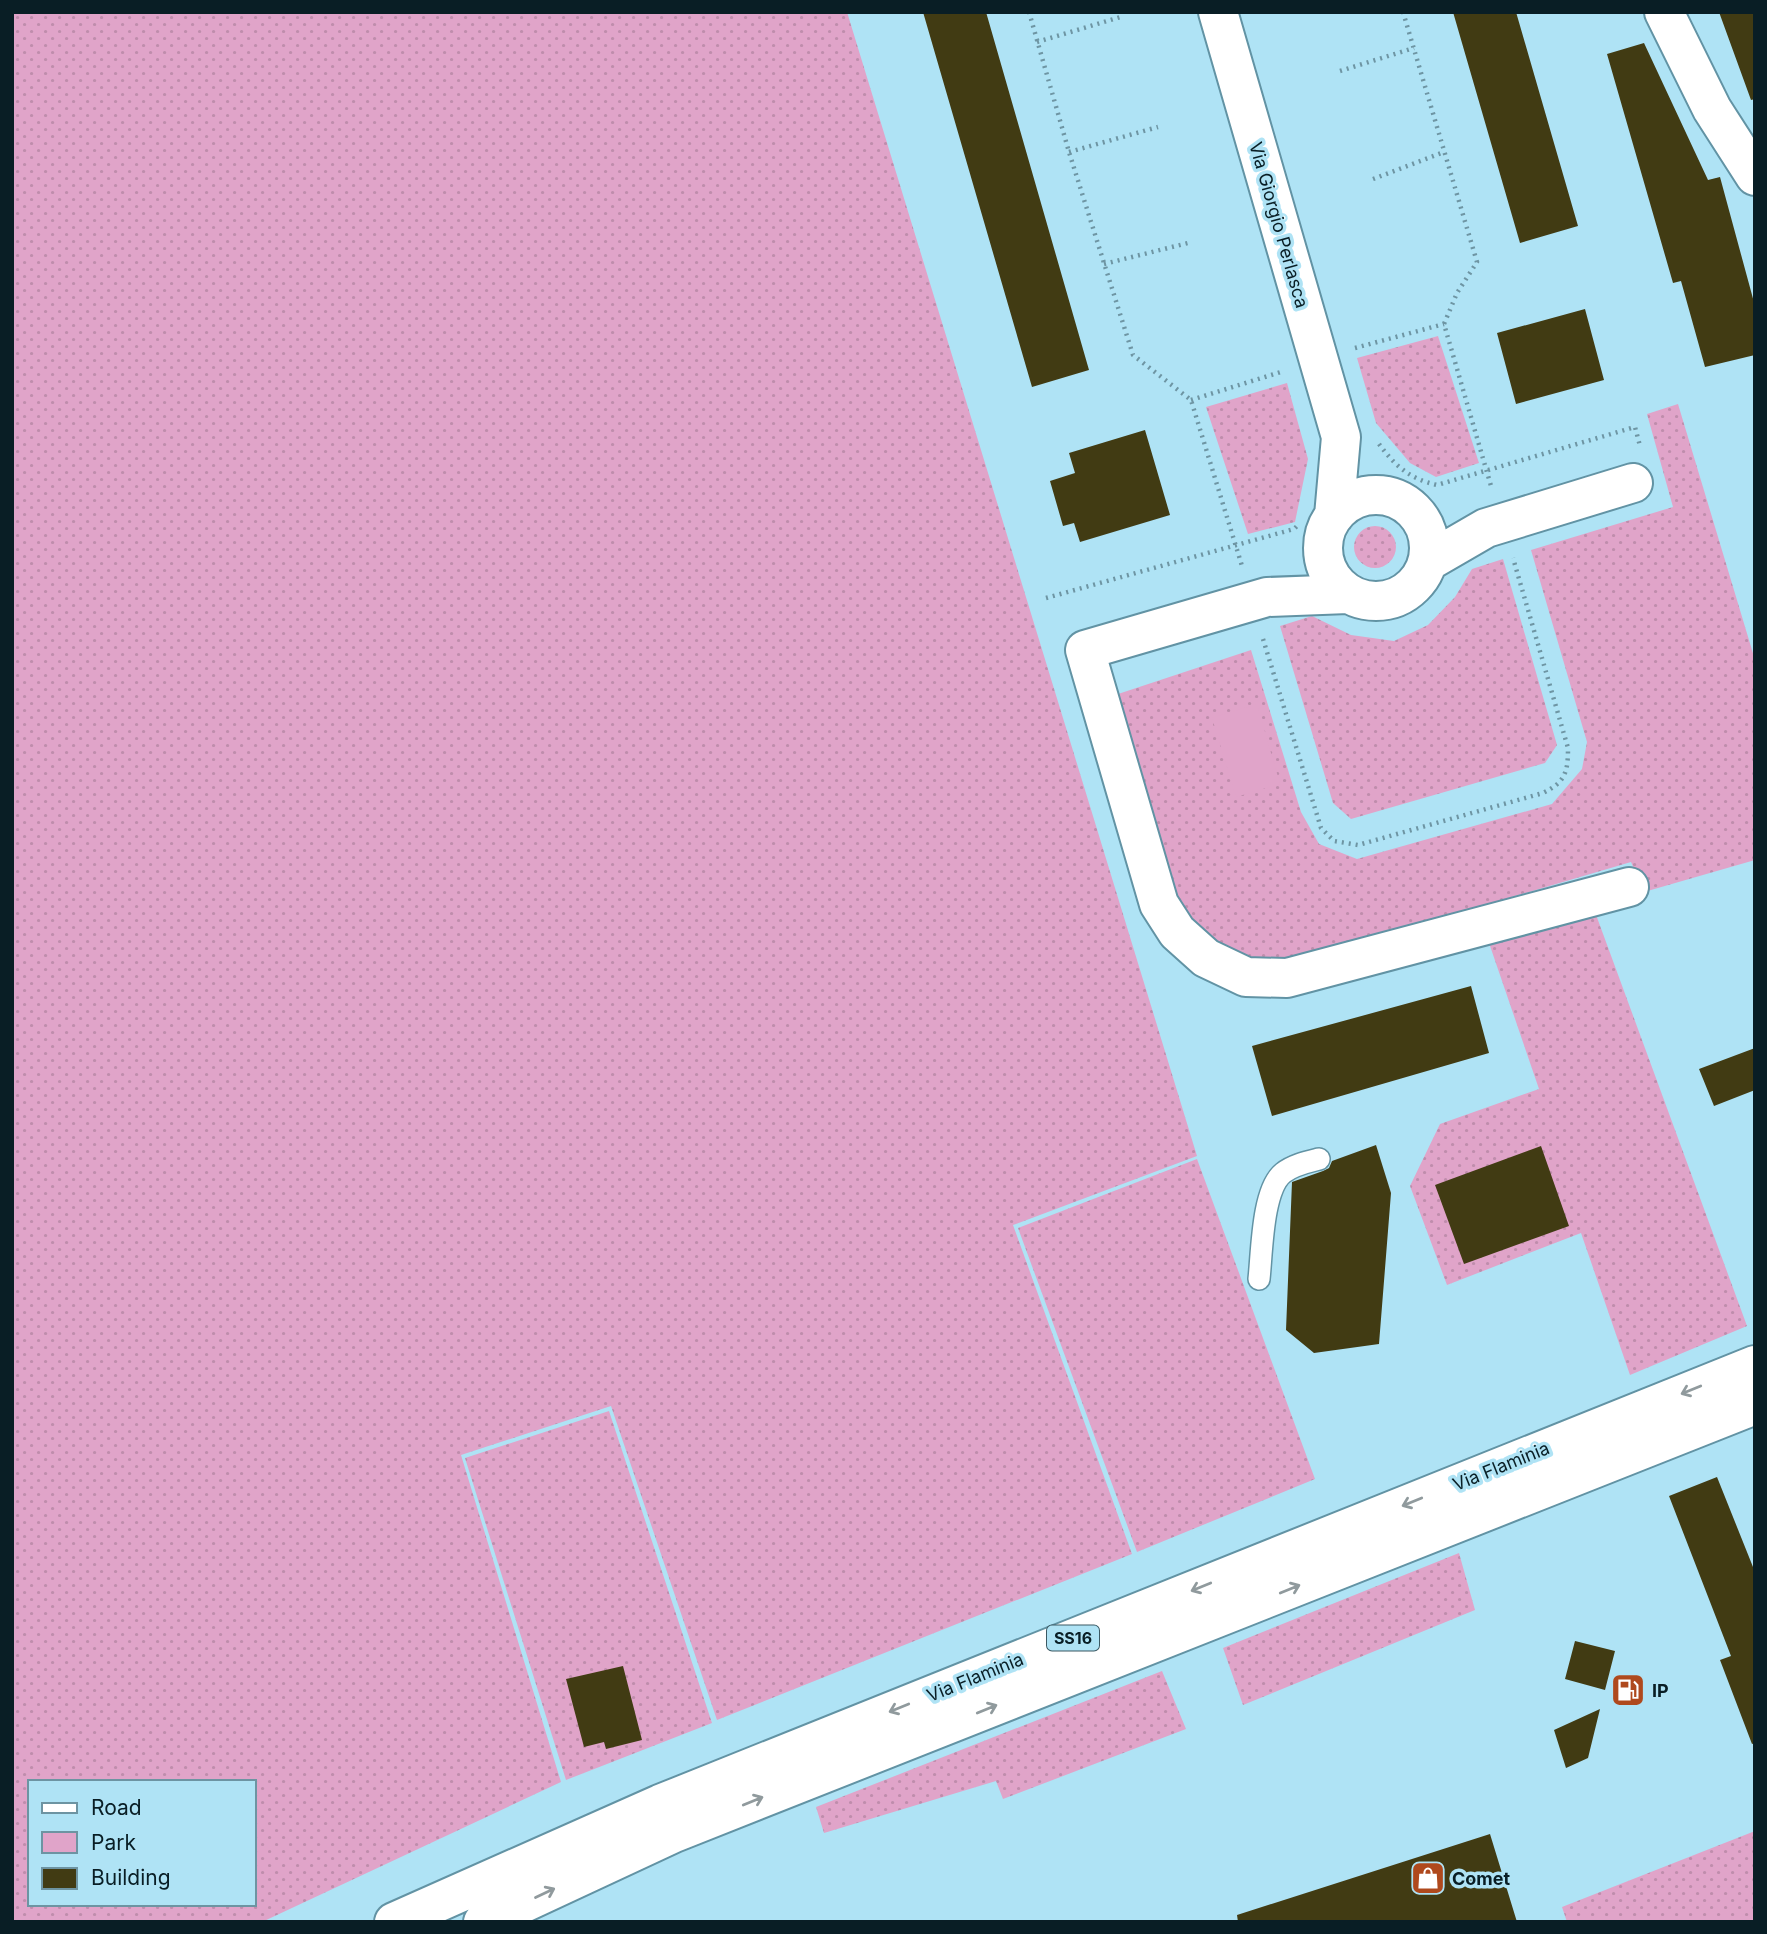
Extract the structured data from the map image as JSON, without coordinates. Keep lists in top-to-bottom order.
{
  "streets": {
    "main road": ["Via Giorgio Perlasca", "Via Flaminia", "SS16"]
  },
  "places": {
    "fuel station": ["IP"],
    "shop": ["Comet"]
  },
  "legend": ["Road", "Park", "Building"]
}
